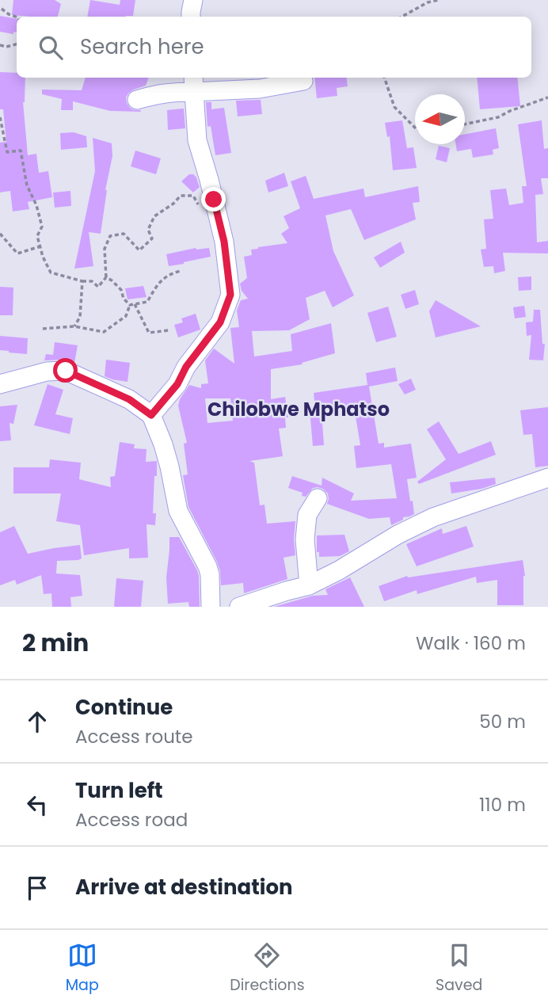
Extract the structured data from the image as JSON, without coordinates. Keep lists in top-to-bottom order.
{
  "districts": ["Chilobwe Mphatso"],
  "north": "left",
  "page": {
    "search": "Search here",
    "heading": ["2 min", "Walk · 160 m"],
    "list": [
      ["Continue", "Access route", "50 m"],
      ["Turn left", "Access road", "110 m"],
      "Arrive at destination"
    ],
    "nav": ["Map", "Directions", "Saved"]
  }
}
